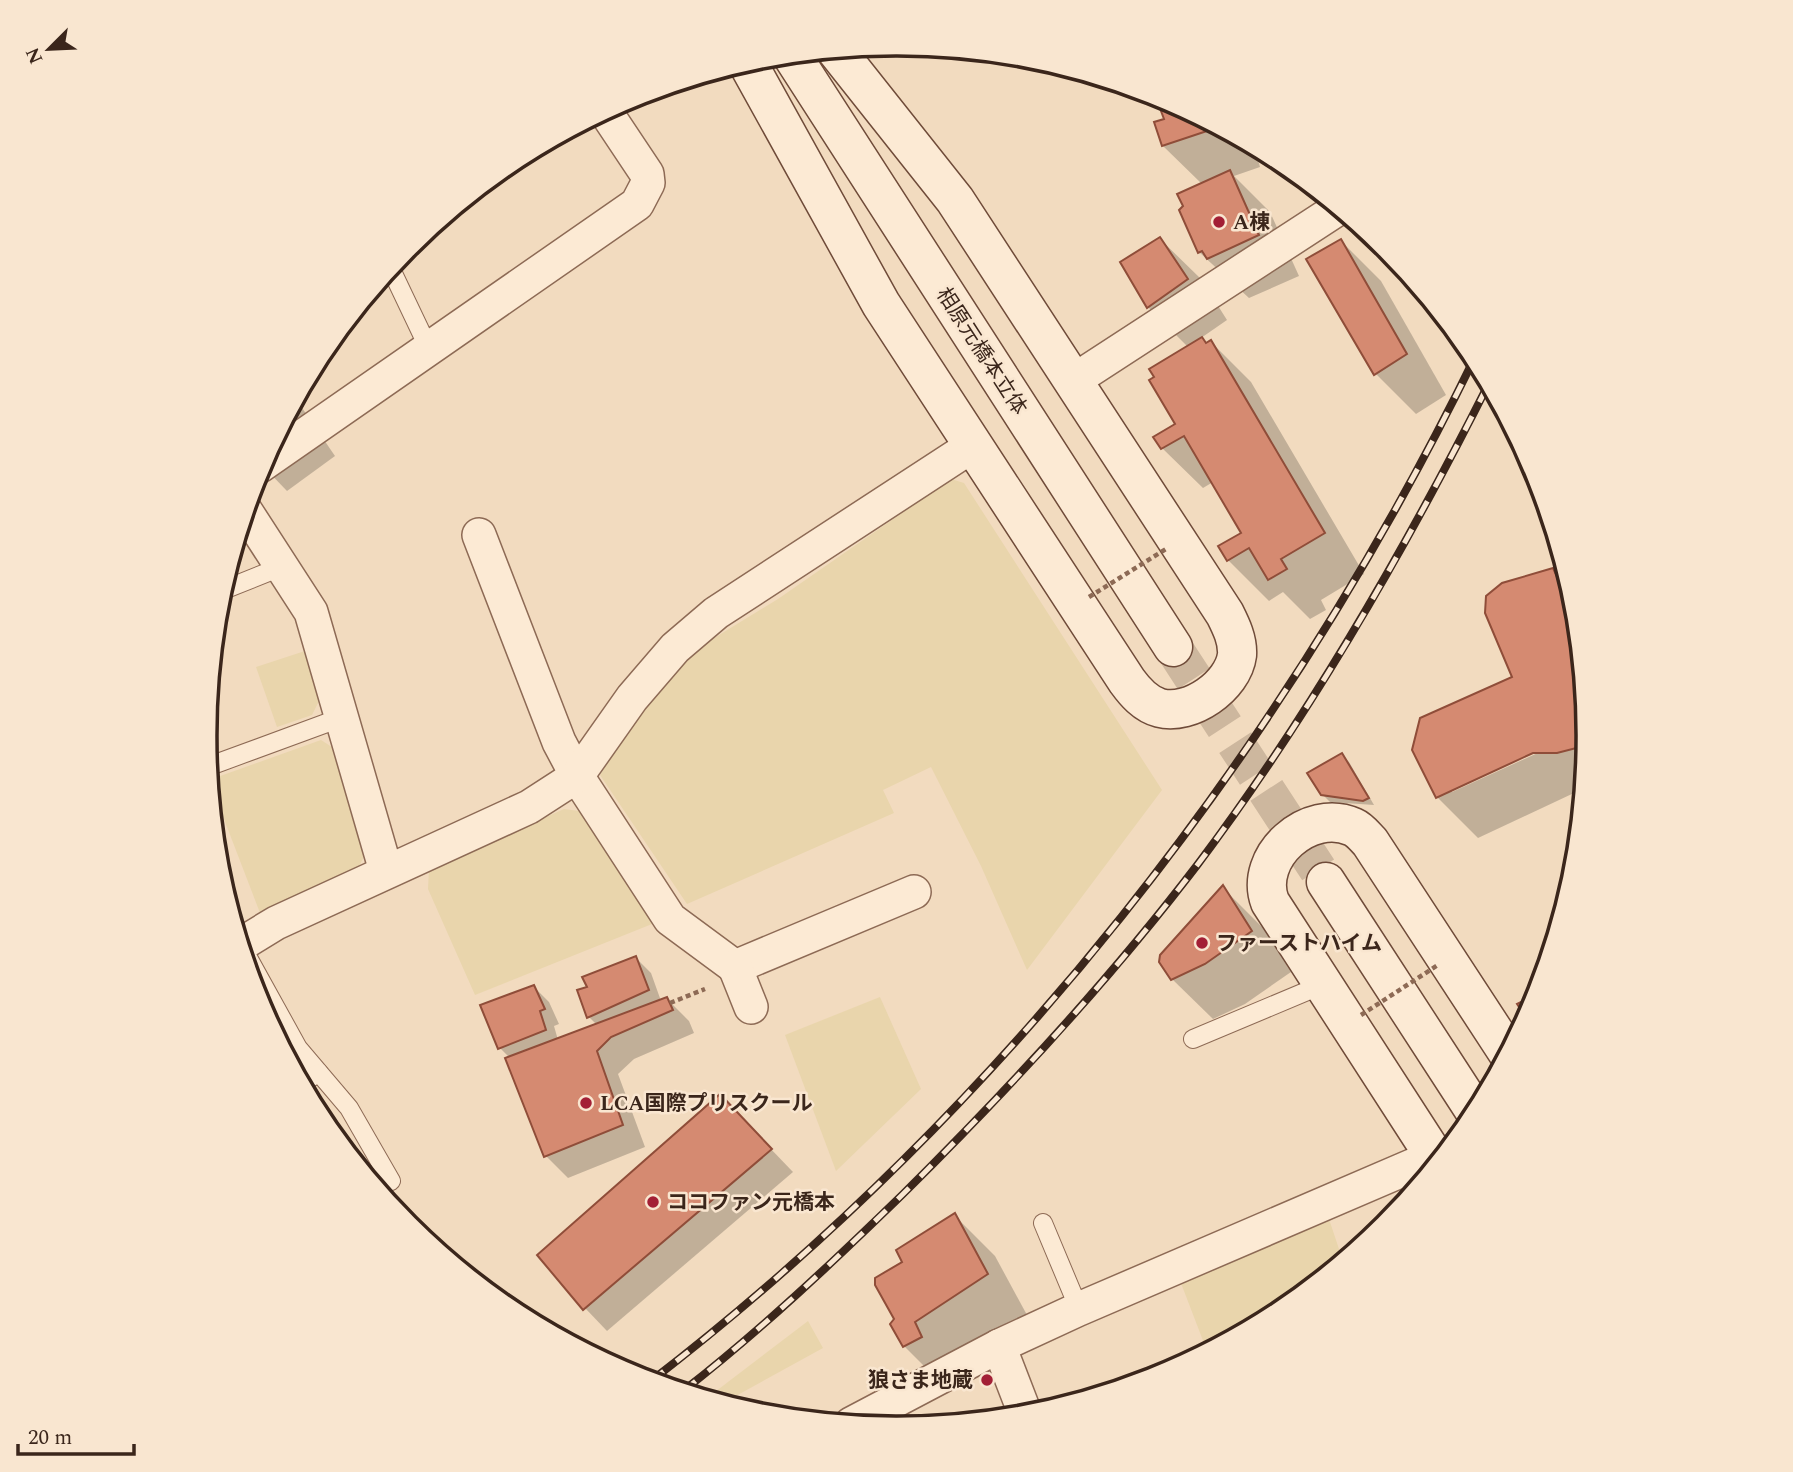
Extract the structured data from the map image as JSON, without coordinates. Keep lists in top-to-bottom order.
{
  "streets": {
    "street": ["相原元橋本立体"]
  },
  "places": [
    "A棟",
    "ファーストハイム",
    "LCA国際プリスクール",
    "ココファン元橋本",
    "狼さま地蔵"
  ],
  "scale_bar": "20 m",
  "north": "bottom left"
}
